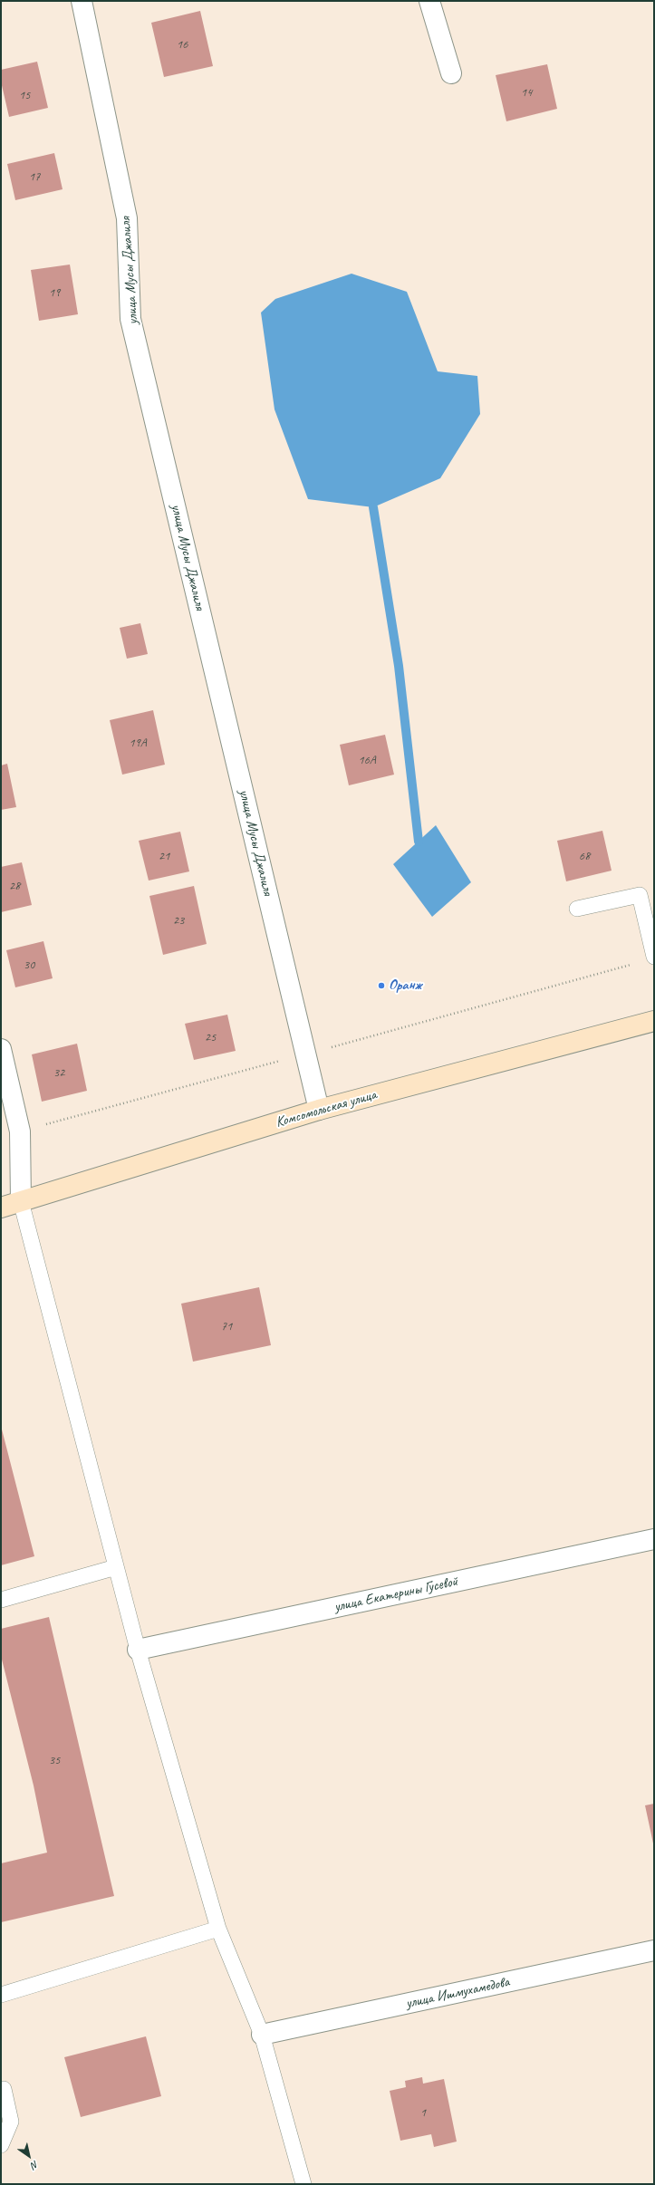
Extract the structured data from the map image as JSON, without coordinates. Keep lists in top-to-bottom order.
{
  "streets": {
    "street": [
      "улица Мусы Джалиля",
      "Комсомольская улица",
      "улица Екатерины Гусевой",
      "улица Ишмухамедова"
    ]
  },
  "crossings": [
    ["улица Мусы Джалиля", "Комсомольская улица"]
  ],
  "places": ["Оранж"],
  "house_numbers": [
    "16",
    "14",
    "15",
    "17",
    "19",
    "19А",
    "16А",
    "21",
    "68",
    "28",
    "23",
    "30",
    "25",
    "32",
    "71",
    "35",
    "1"
  ],
  "north": "bottom right"
}
